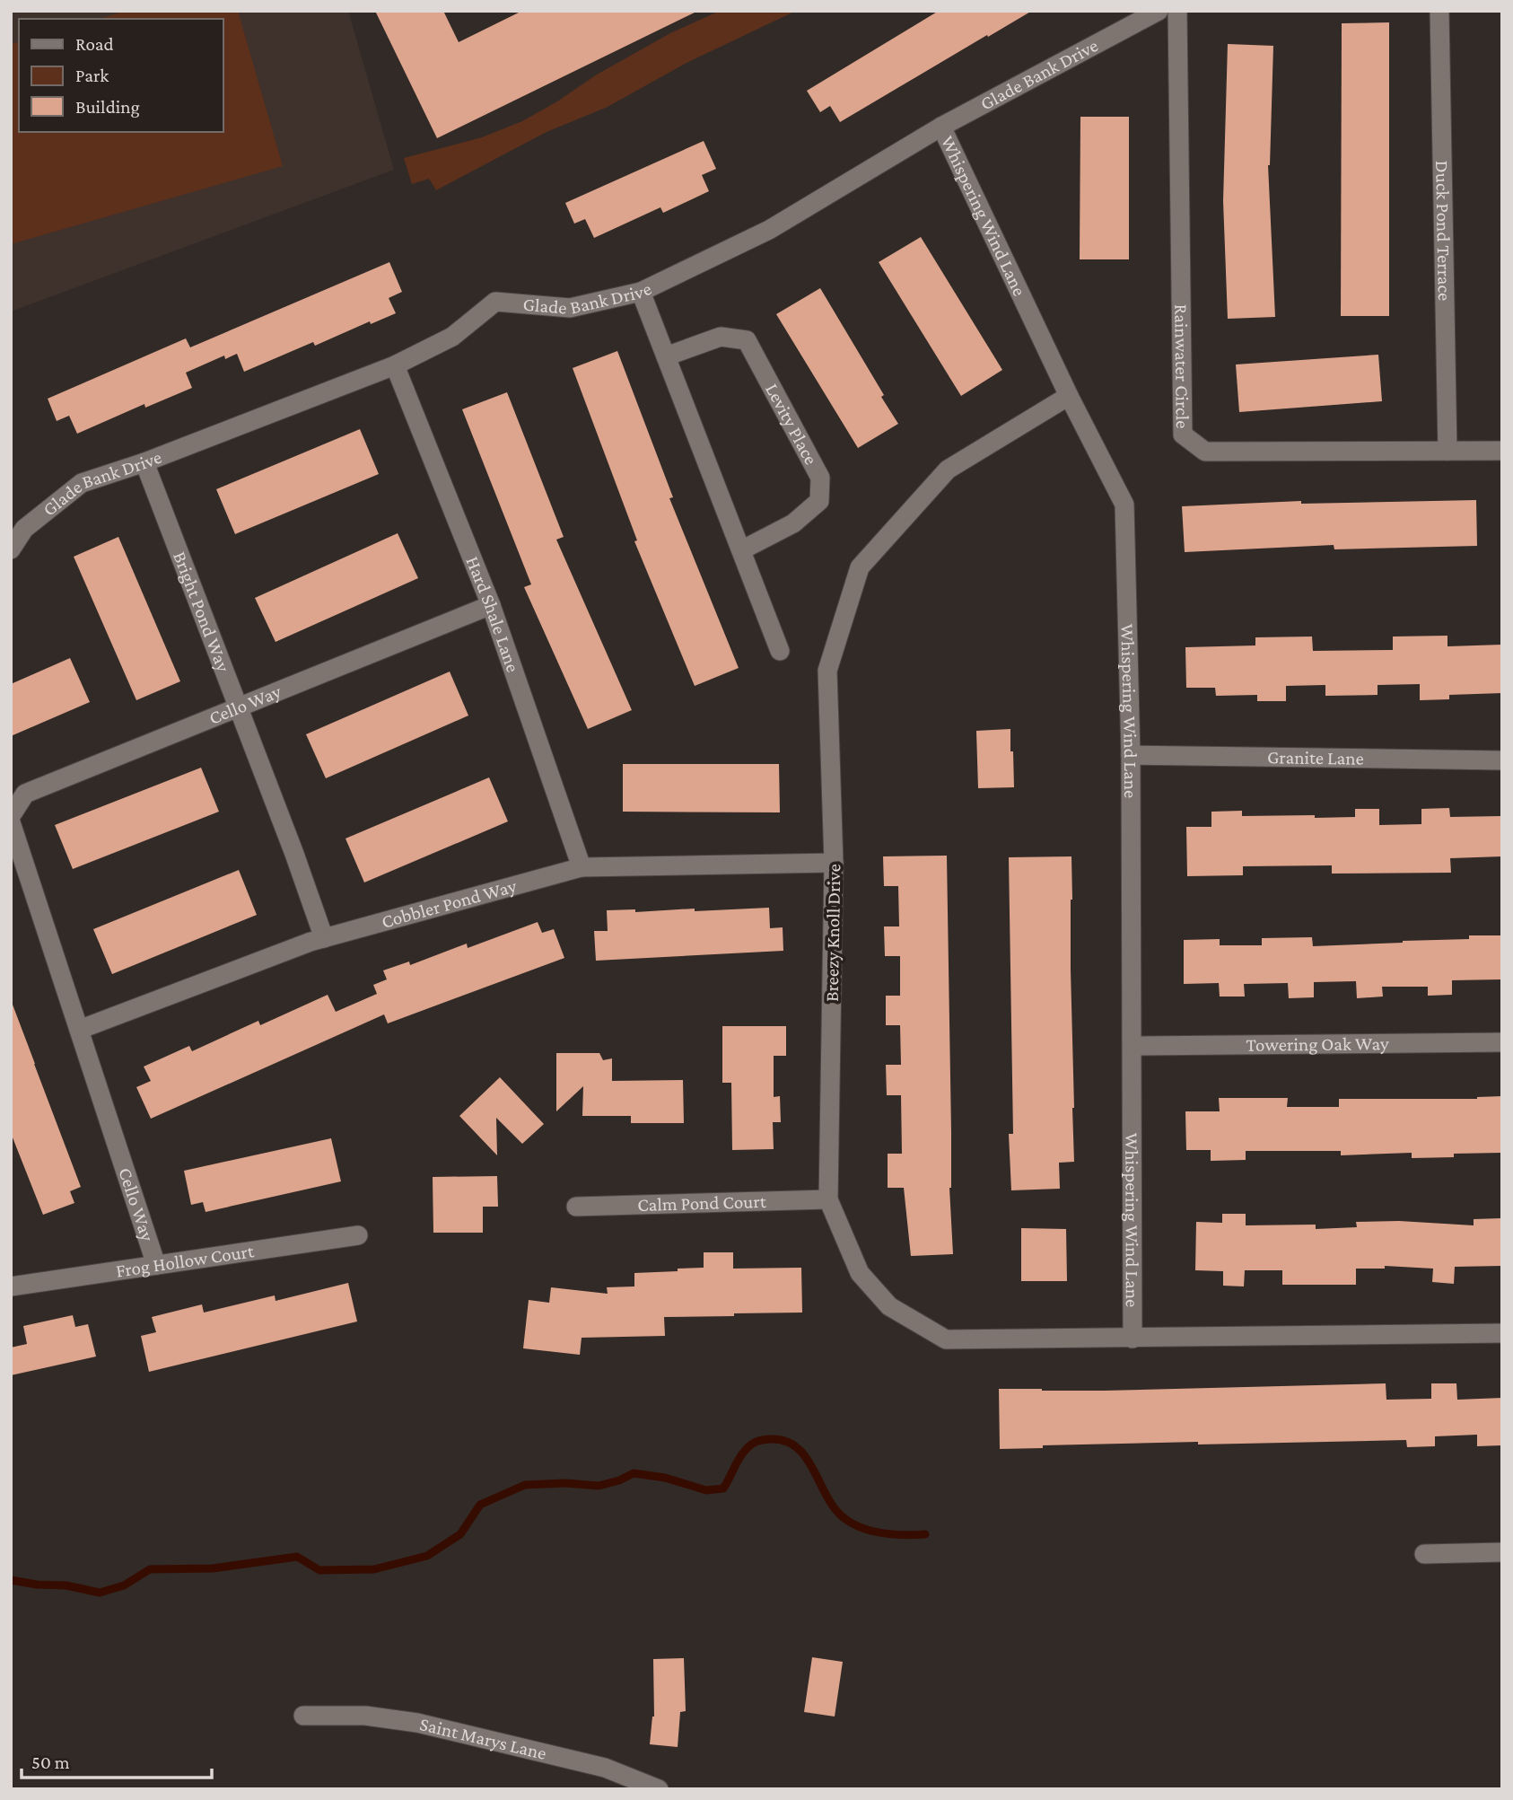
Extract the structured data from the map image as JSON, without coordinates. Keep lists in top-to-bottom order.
{
  "streets": {
    "street": [
      "Glade Bank Drive",
      "Whispering Wind Lane",
      "Duck Pond Terrace",
      "Rainwater Circle",
      "Levity Place",
      "Bright Pond Way",
      "Hard Shale Lane",
      "Cello Way",
      "Granite Lane",
      "Cobbler Pond Way",
      "Breezy Knoll Drive",
      "Towering Oak Way",
      "Calm Pond Court",
      "Frog Hollow Court",
      "Saint Marys Lane"
    ]
  },
  "crossings": [
    ["Glade Bank Drive", "Whispering Wind Lane"],
    ["Glade Bank Drive", "Bright Pond Way"],
    ["Glade Bank Drive", "Hard Shale Lane"],
    ["Whispering Wind Lane", "Granite Lane"],
    ["Whispering Wind Lane", "Breezy Knoll Drive"],
    ["Whispering Wind Lane", "Towering Oak Way"],
    ["Duck Pond Terrace", "Rainwater Circle"],
    ["Bright Pond Way", "Cello Way"],
    ["Bright Pond Way", "Cobbler Pond Way"],
    ["Hard Shale Lane", "Cello Way"],
    ["Hard Shale Lane", "Cobbler Pond Way"],
    ["Cello Way", "Cobbler Pond Way"],
    ["Cello Way", "Frog Hollow Court"],
    ["Cobbler Pond Way", "Breezy Knoll Drive"],
    ["Breezy Knoll Drive", "Calm Pond Court"]
  ],
  "legend": ["Road", "Park", "Building"],
  "scale_bar": "50 m"
}
